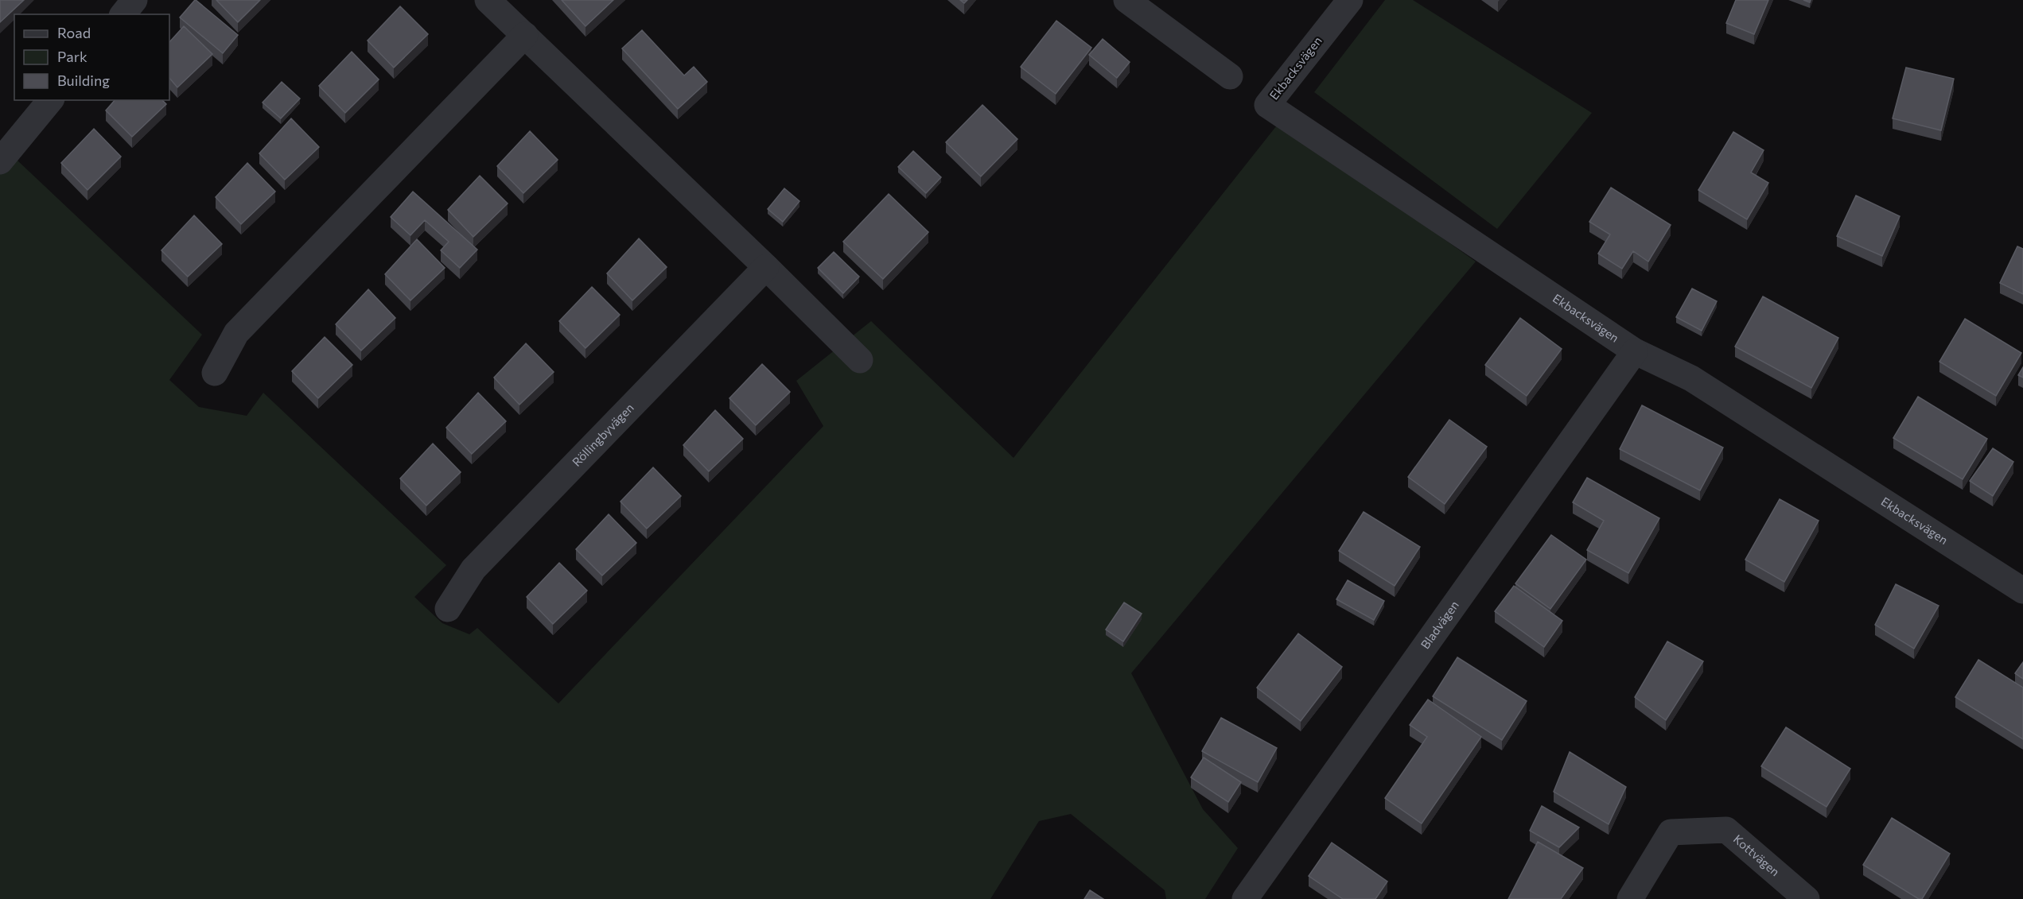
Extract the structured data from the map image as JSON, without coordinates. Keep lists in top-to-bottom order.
{
  "streets": {
    "street": [
      "Ekbacksvägen",
      "Röllingbyvägen",
      "Bladvägen",
      "Kottvägen"
    ]
  },
  "crossings": [
    ["Ekbacksvägen", "Bladvägen"]
  ],
  "legend": ["Road", "Park", "Building"]
}
